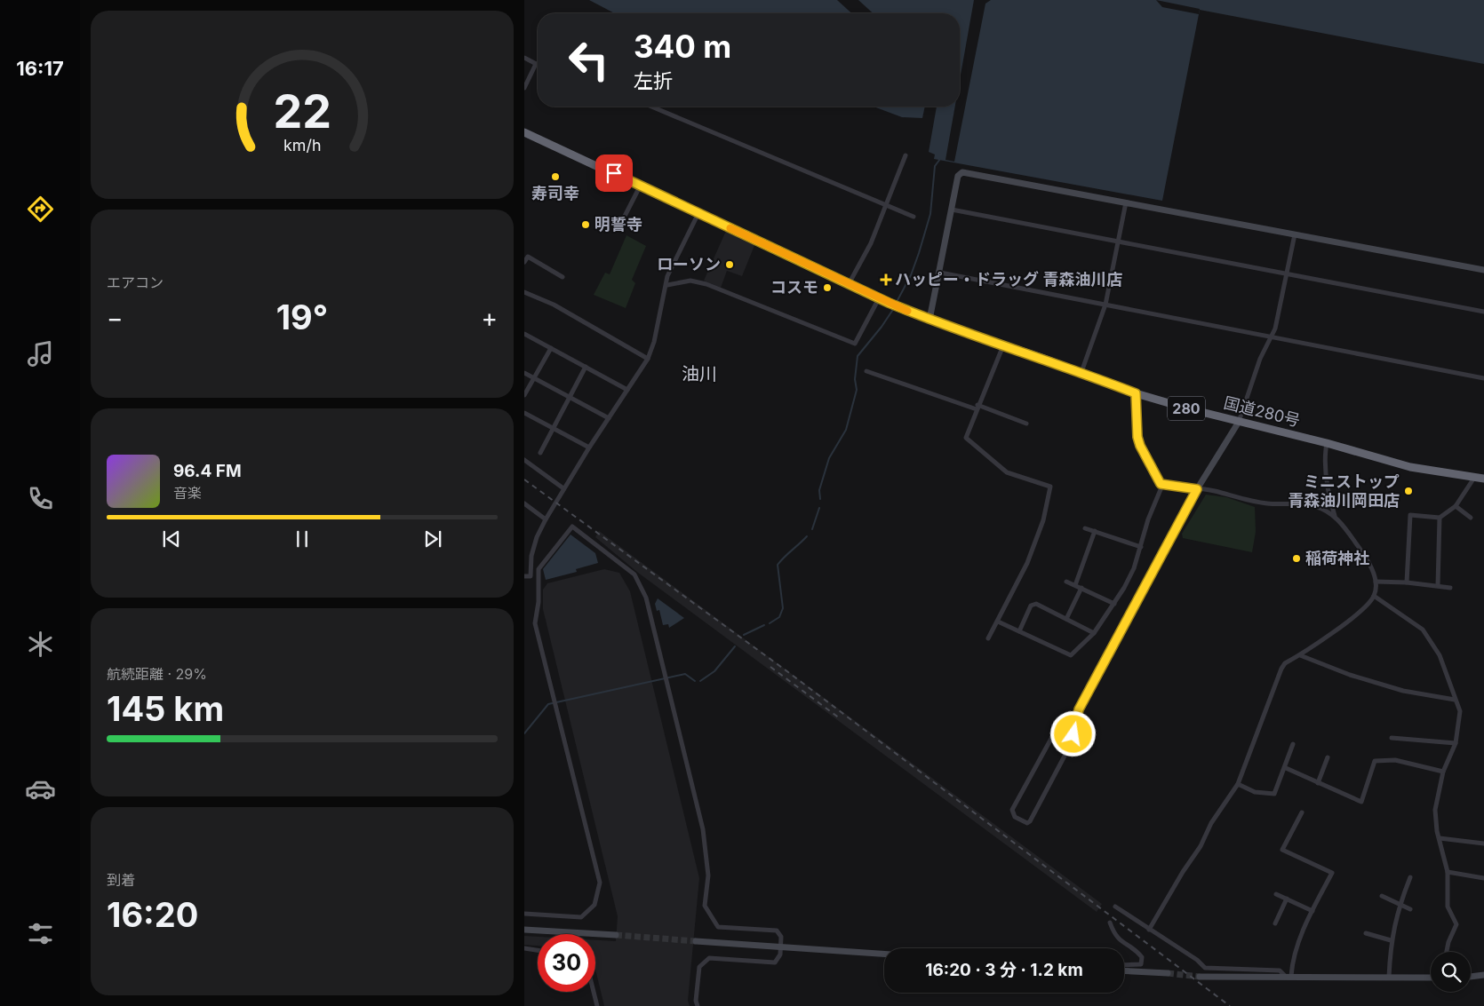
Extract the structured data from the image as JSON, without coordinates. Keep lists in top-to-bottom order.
{
  "streets": {
    "highway": ["280", "国道280号"]
  },
  "districts": ["油川"],
  "places": {
    "other": [
      "寿司幸",
      "明誓寺",
      "ローソン",
      "コスモ",
      "ミニストップ 青森油川岡田店",
      "稲荷神社"
    ],
    "health": ["ハッピー・ドラッグ 青森油川店"]
  },
  "page": {
    "tabs": "16:17",
    "turn": ["340 m", "左折"],
    "tile": [
      "エアコン",
      ["航続距離 · 29%", "145 km"],
      ["到着", "16:20"]
    ],
    "heat": ["−", "19°", "+"],
    "song": ["96.4 FM", "音楽"],
    "limit": "30",
    "trip": "16:20 · 3 分 · 1.2 km",
    "gauge": ["22", "km/h"]
  }
}
